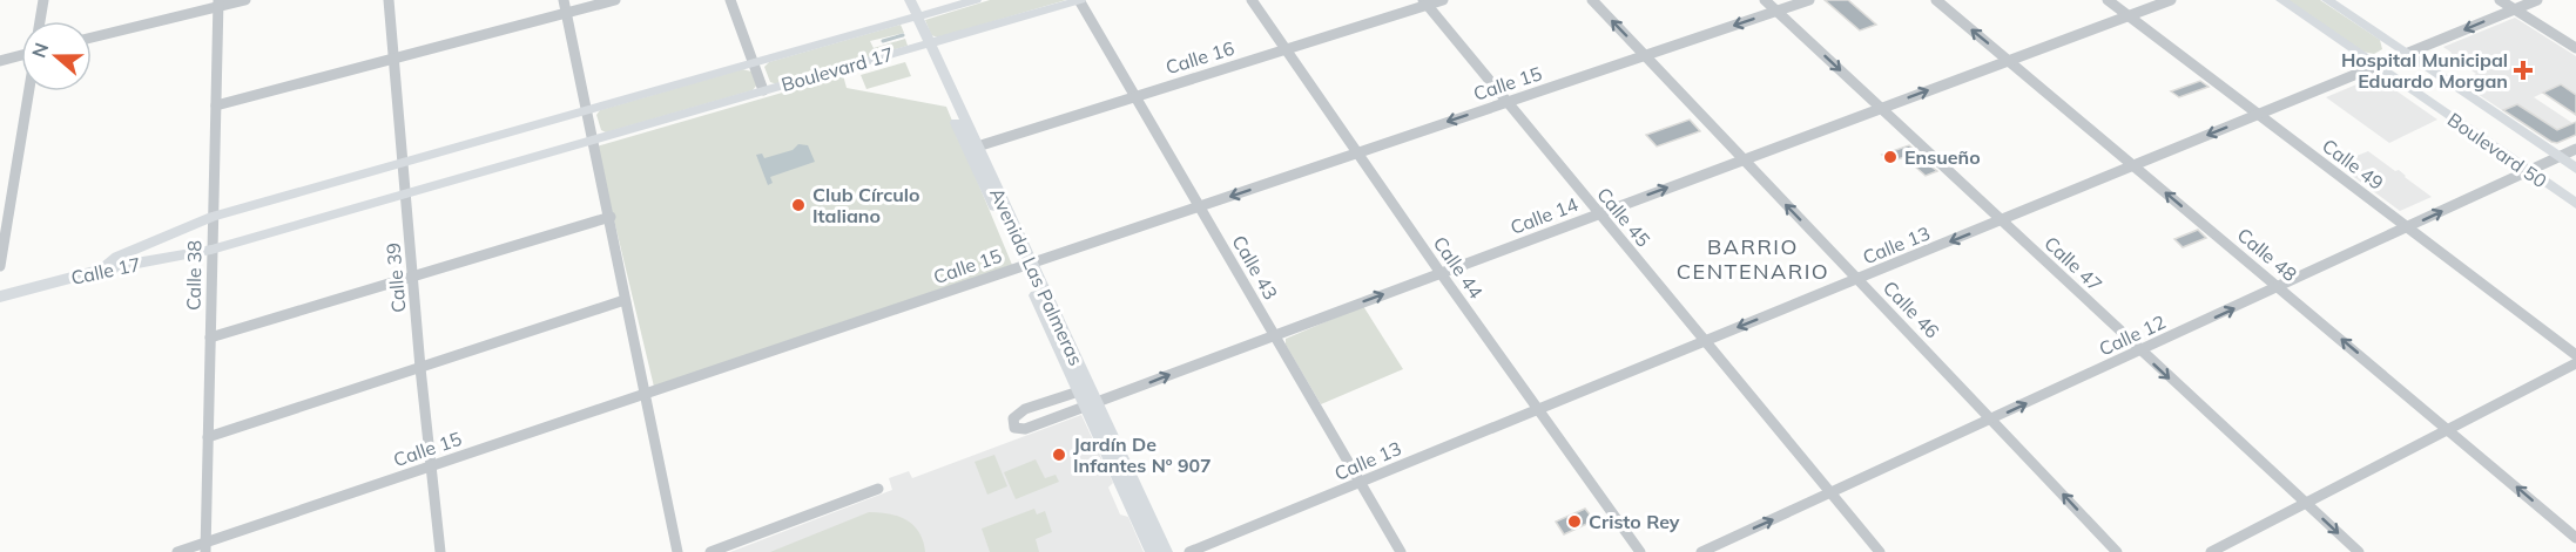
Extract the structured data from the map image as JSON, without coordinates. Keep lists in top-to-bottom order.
{
  "streets": {
    "main road": [
      "Boulevard 17",
      "Boulevard 50",
      "Calle 17",
      "Avenida Las Palmeras"
    ],
    "street": [
      "Calle 16",
      "Calle 15",
      "Calle 49",
      "Calle 14",
      "Calle 45",
      "Calle 13",
      "Calle 48",
      "Calle 47",
      "Calle 43",
      "Calle 44",
      "Calle 38",
      "Calle 39",
      "Calle 46",
      "Calle 12"
    ]
  },
  "crossings": [
    ["Calle 16", "Calle 45"],
    ["Calle 16", "Calle 43"],
    ["Calle 16", "Calle 44"],
    ["Calle 16", "Avenida Las Palmeras"],
    ["Boulevard 17", "Calle 43"],
    ["Boulevard 17", "Calle 17"],
    ["Boulevard 17", "Calle 38"],
    ["Boulevard 17", "Avenida Las Palmeras"],
    ["Boulevard 17", "Calle 39"],
    ["Calle 15", "Calle 45"],
    ["Calle 15", "Calle 47"],
    ["Calle 15", "Calle 43"],
    ["Calle 15", "Calle 44"],
    ["Calle 15", "Calle 38"],
    ["Calle 15", "Avenida Las Palmeras"],
    ["Calle 15", "Calle 39"],
    ["Calle 15", "Calle 46"],
    ["Boulevard 50", "Calle 13"],
    ["Boulevard 50", "Calle 12"],
    ["Calle 49", "Calle 14"],
    ["Calle 49", "Calle 13"],
    ["Calle 49", "Calle 12"],
    ["Calle 14", "Calle 45"],
    ["Calle 14", "Calle 48"],
    ["Calle 14", "Calle 47"],
    ["Calle 14", "Calle 43"],
    ["Calle 14", "Calle 44"],
    ["Calle 14", "Avenida Las Palmeras"],
    ["Calle 14", "Calle 46"],
    ["Calle 45", "Calle 13"],
    ["Calle 45", "Calle 12"],
    ["Calle 13", "Calle 48"],
    ["Calle 13", "Calle 47"],
    ["Calle 13", "Calle 43"],
    ["Calle 13", "Calle 44"],
    ["Calle 13", "Calle 46"],
    ["Calle 48", "Calle 12"],
    ["Calle 47", "Calle 12"],
    ["Calle 17", "Calle 38"],
    ["Calle 17", "Calle 39"],
    ["Calle 46", "Calle 12"]
  ],
  "one_way": [
    "Calle 14",
    "Calle 13",
    "Calle 48",
    "Calle 47",
    "Calle 46",
    "Calle 12"
  ],
  "districts": ["BARRIO CENTENARIO"],
  "places": {
    "health": ["Hospital Municipal Eduardo Morgan"],
    "other": [
      "Ensueño",
      "Club Círculo Italiano",
      "Jardín De Infantes Nº 907",
      "Cristo Rey"
    ]
  },
  "north": "left"
}
